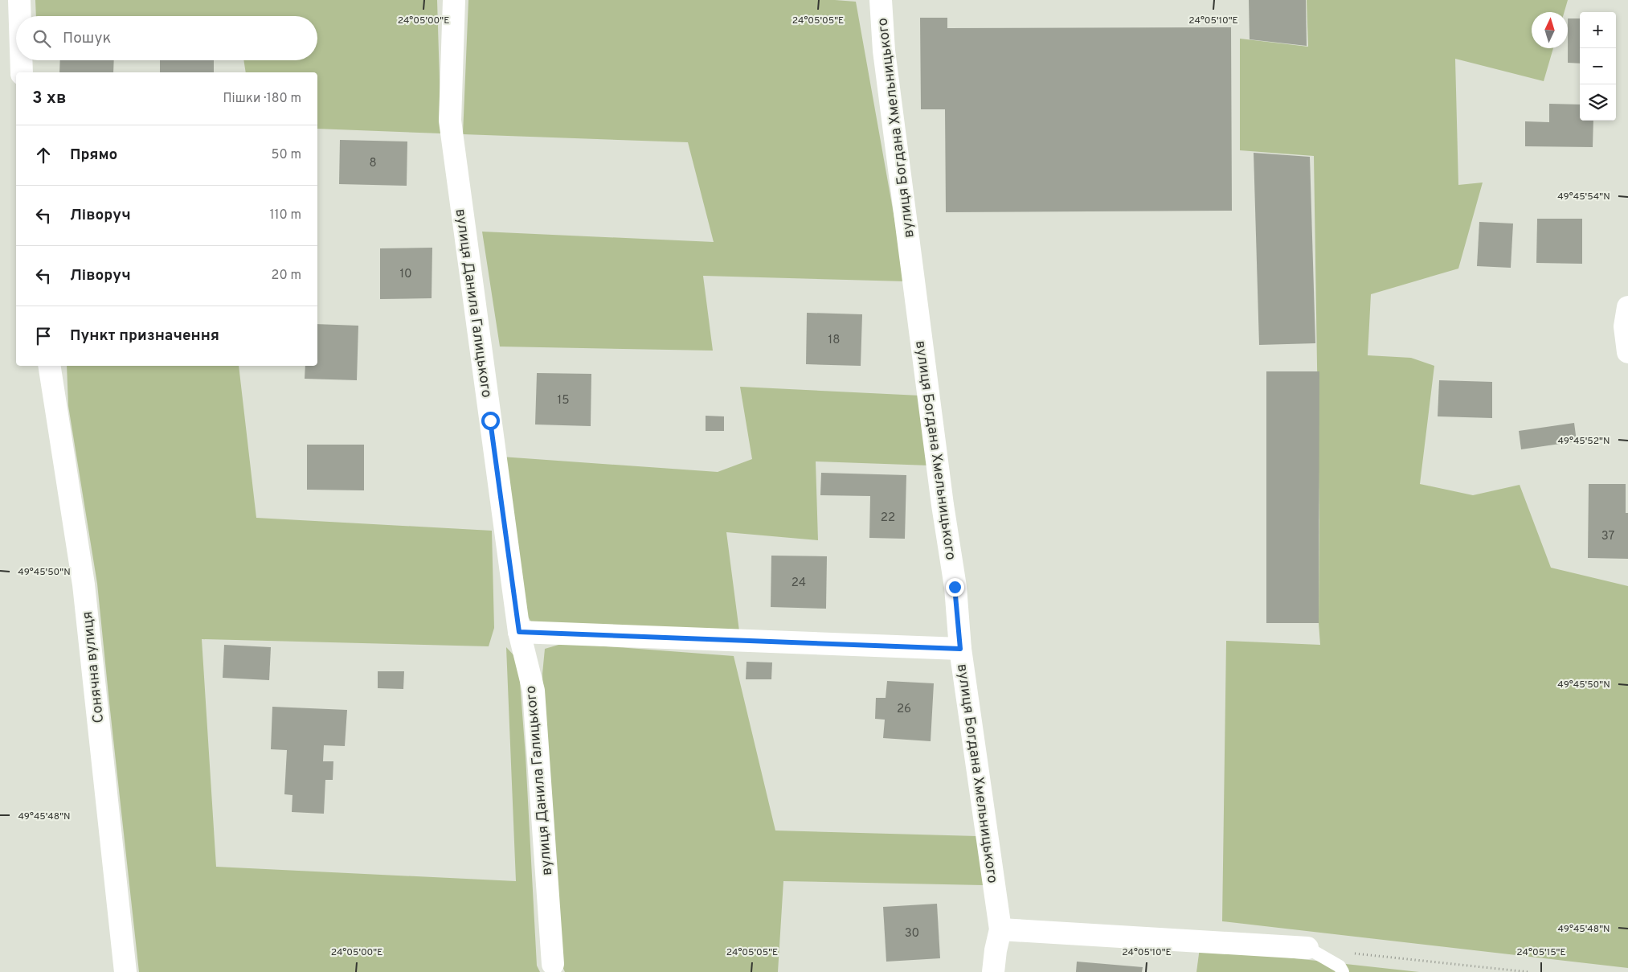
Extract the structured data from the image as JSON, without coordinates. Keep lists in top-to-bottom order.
{
  "streets": {
    "street": ["вулиця Богдана Хмельницького", "вулиця Данила Галицького", "Сонячна вулиця"]
  },
  "house_numbers": [
    "8",
    "10",
    "18",
    "15",
    "22",
    "37",
    "24",
    "26",
    "30"
  ],
  "north": "top",
  "page": {
    "map_buttons": ["+", "−"],
    "search": "Пошук",
    "heading": ["3 хв", "Пішки · 180 m"],
    "list": [
      ["Прямо", "50 m"],
      ["Ліворуч", "110 m"],
      ["Ліворуч", "20 m"],
      "Пункт призначення"
    ]
  },
  "coordinates": [
    "24°05'00\"E",
    "24°05'05\"E",
    "24°05'10\"E",
    "49°45'54\"N",
    "49°45'52\"N",
    "49°45'50\"N",
    "49°45'48\"N",
    "24°05'15\"E"
  ]
}
